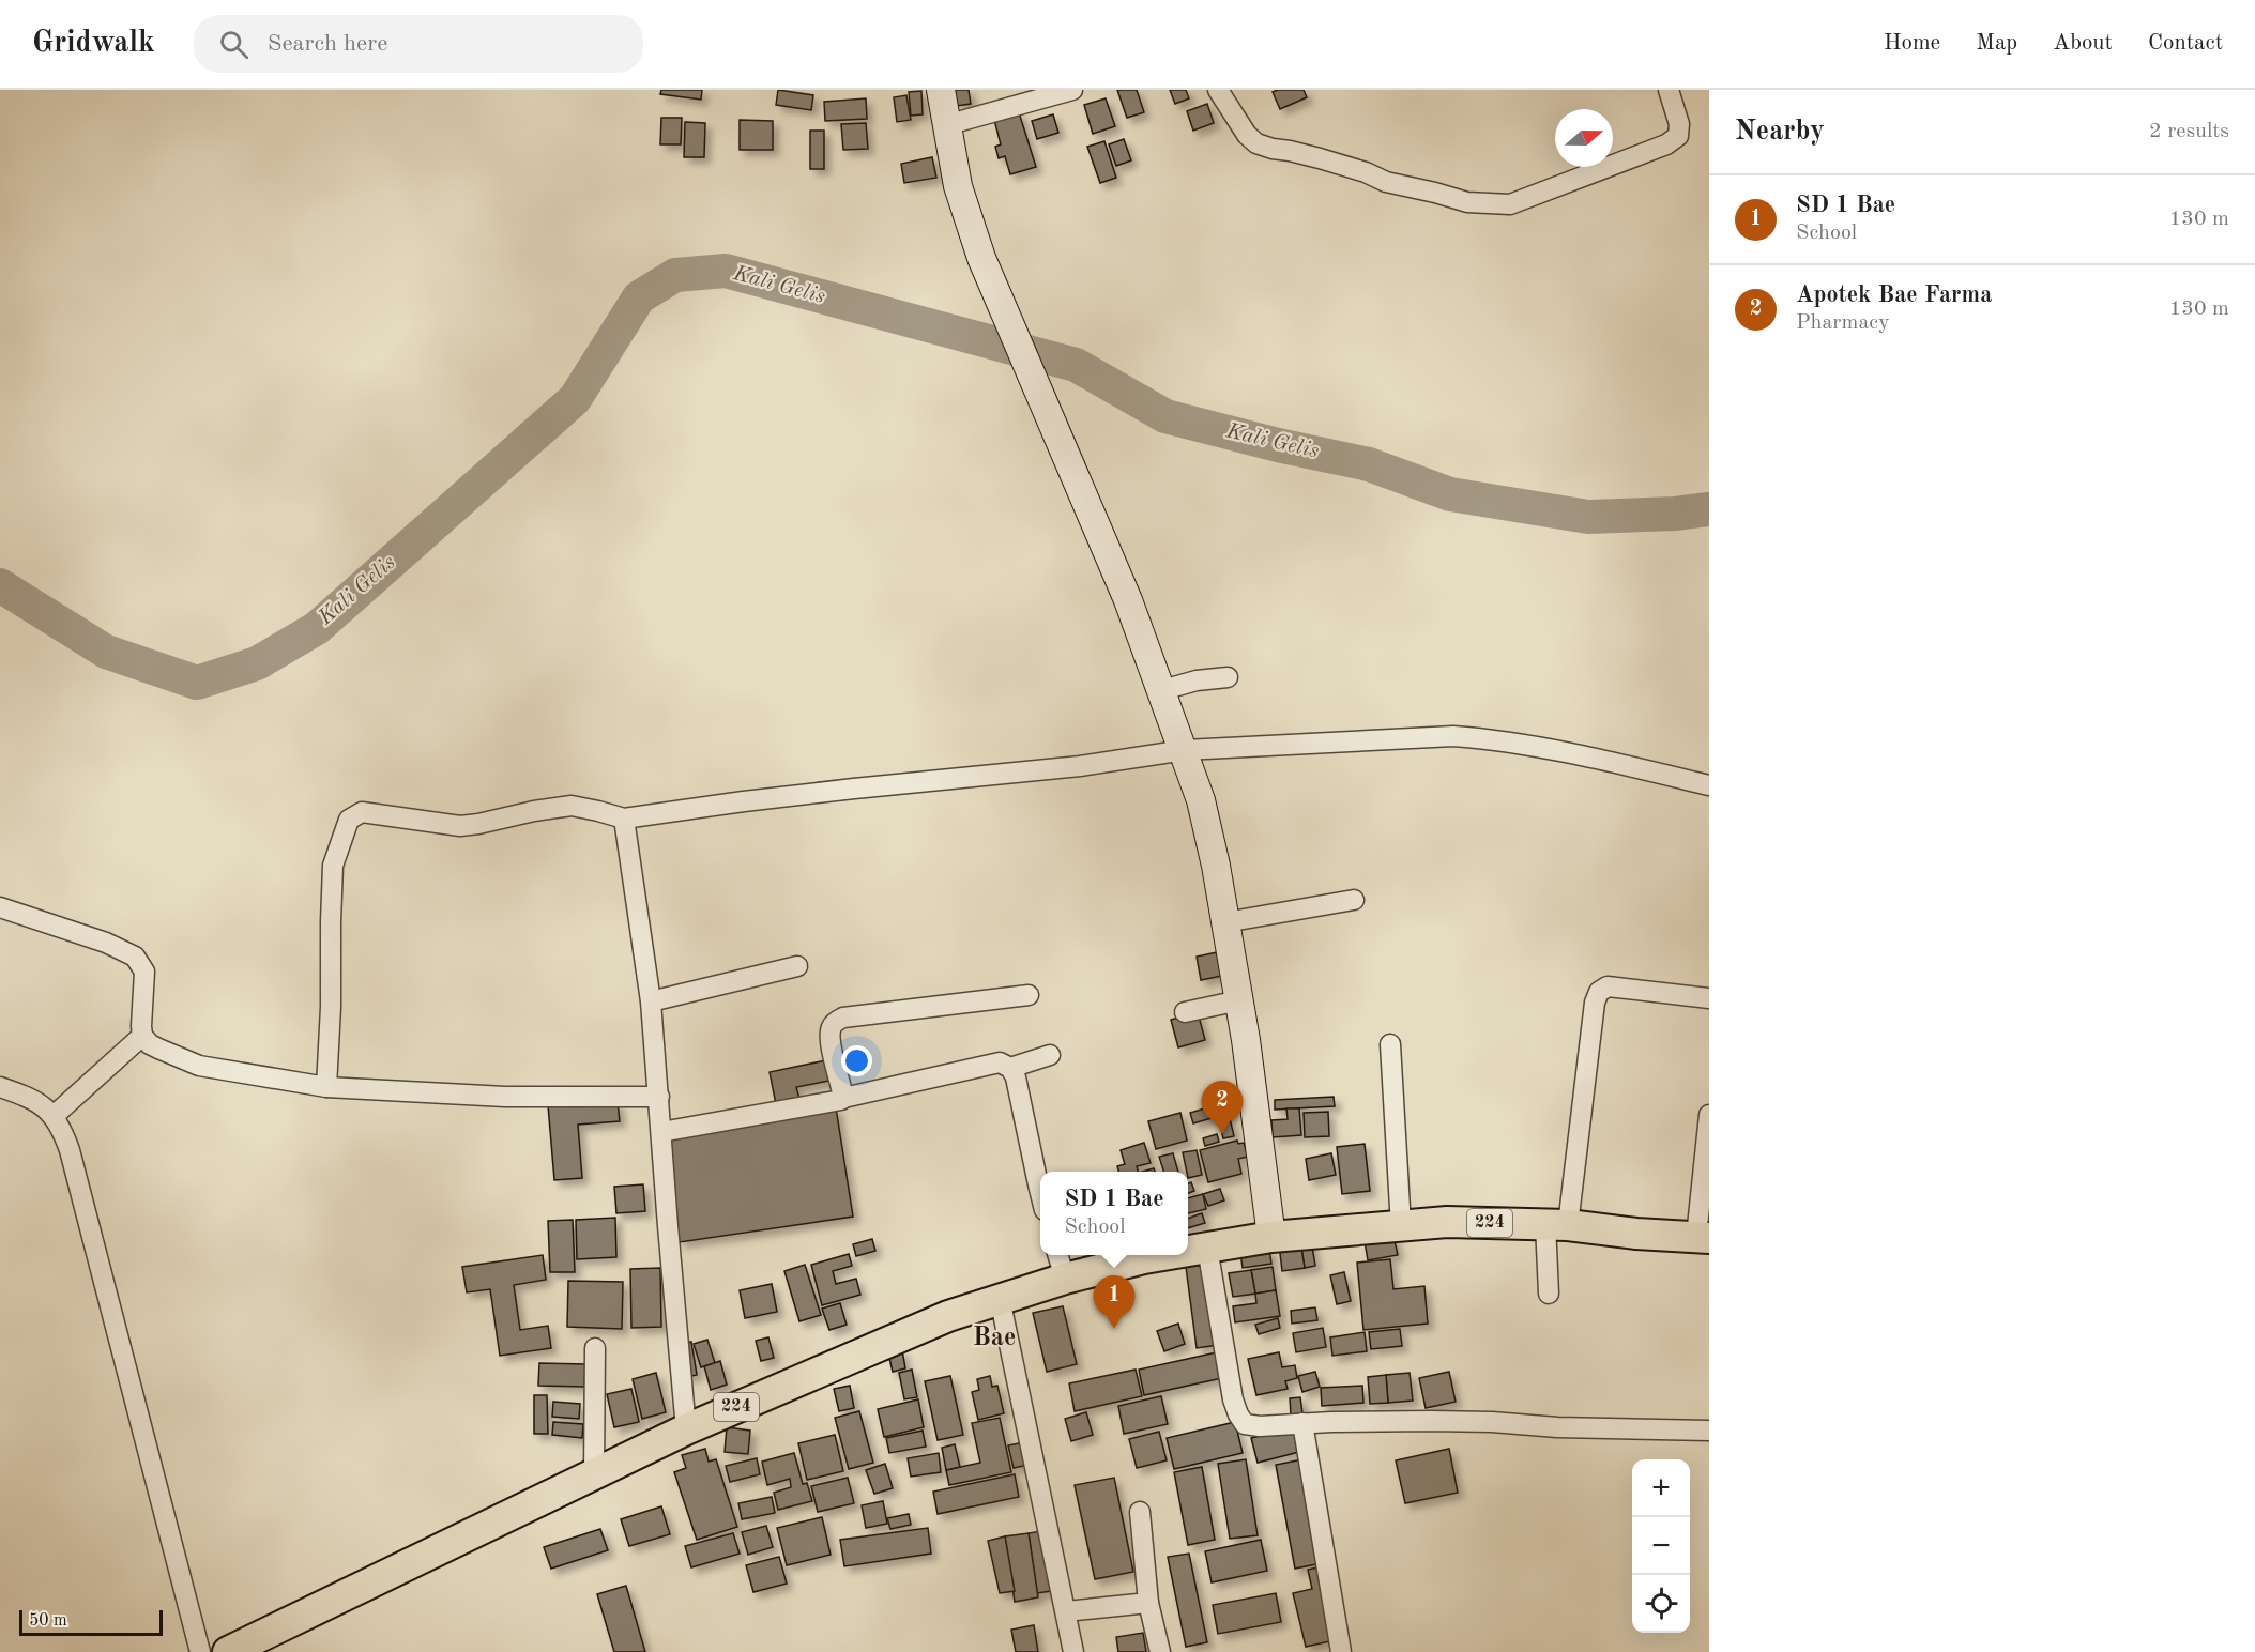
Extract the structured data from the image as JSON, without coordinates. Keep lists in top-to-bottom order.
{
  "streets": {
    "main road": ["224"]
  },
  "districts": ["Bae"],
  "water": ["Kali Gelis"],
  "scale_bar": "50 m",
  "north": "right",
  "page": {
    "header": "Gridwalk",
    "search": "Search here",
    "nav": [
      "Home",
      "Map",
      "About",
      "Contact"
    ],
    "heading": ["Nearby", "2 results"],
    "list": [
      {
        "mark": "1",
        "name": "SD 1 Bae",
        "note": "School",
        "value": "130 m"
      },
      {
        "mark": "2",
        "name": "Apotek Bae Farma",
        "note": "Pharmacy",
        "value": "130 m"
      }
    ],
    "pins": ["2", "1"],
    "popup": ["SD 1 Bae", "School"],
    "map_buttons": ["+", "−"],
    "scale": "50 m"
  }
}
